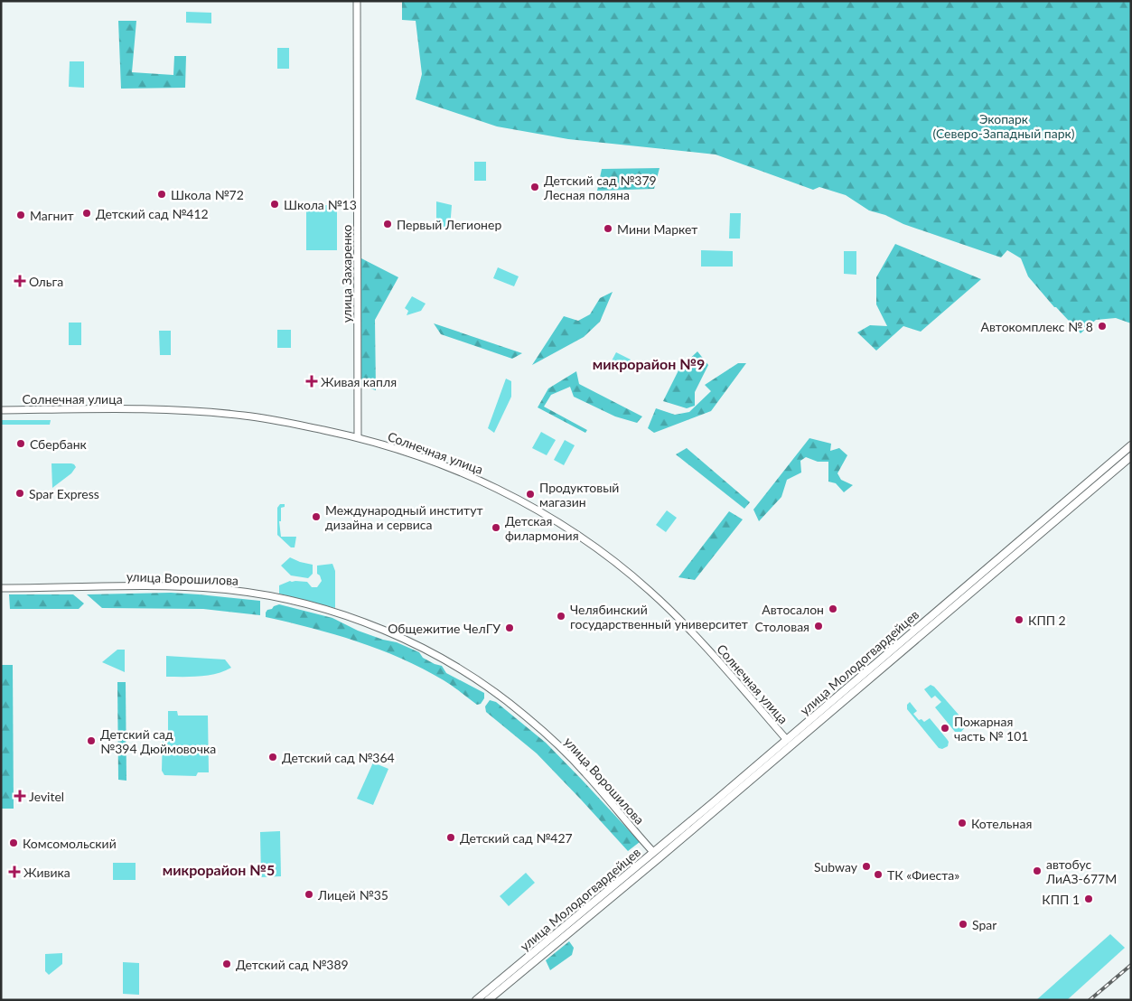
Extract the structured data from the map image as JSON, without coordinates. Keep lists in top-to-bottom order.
{
  "streets": {
    "main road": ["улица Молодогвардейцев"],
    "street": ["улица Захаренко", "Солнечная улица", "улица Ворошилова"]
  },
  "crossings": [
    ["улица Захаренко", "Солнечная улица"],
    ["Солнечная улица", "улица Молодогвардейцев"],
    ["улица Ворошилова", "улица Молодогвардейцев"]
  ],
  "districts": ["микрорайон №9", "микрорайон №5"],
  "parks": ["Экопарк (Северо-Западный парк)"],
  "places": {
    "other": [
      "Детский сад №379 Лесная поляна",
      "Школа №72",
      "Школа №13",
      "Детский сад №412",
      "Магнит",
      "Первый Легионер",
      "Мини Маркет",
      "Автокомплекс № 8",
      "Сбербанк",
      "Spar Express",
      "Продуктовый магазин",
      "Международный институт дизайна и сервиса",
      "Детская филармония",
      "Автосалон",
      "Челябинский государственный университет",
      "КПП 2",
      "Столовая",
      "Общежитие ЧелГУ",
      "Пожарная часть № 101",
      "Детский сад №394 Дюймовочка",
      "Детский сад №364",
      "Котельная",
      "Детский сад №427",
      "Комсомольский",
      "Subway",
      "автобус ЛиАЗ-677М",
      "ТК «Фиеста»",
      "Лицей №35",
      "КПП 1",
      "Spar",
      "Детский сад №389"
    ],
    "health": [
      "Ольга",
      "Живая капля",
      "Jevitel",
      "Живика"
    ]
  }
}
